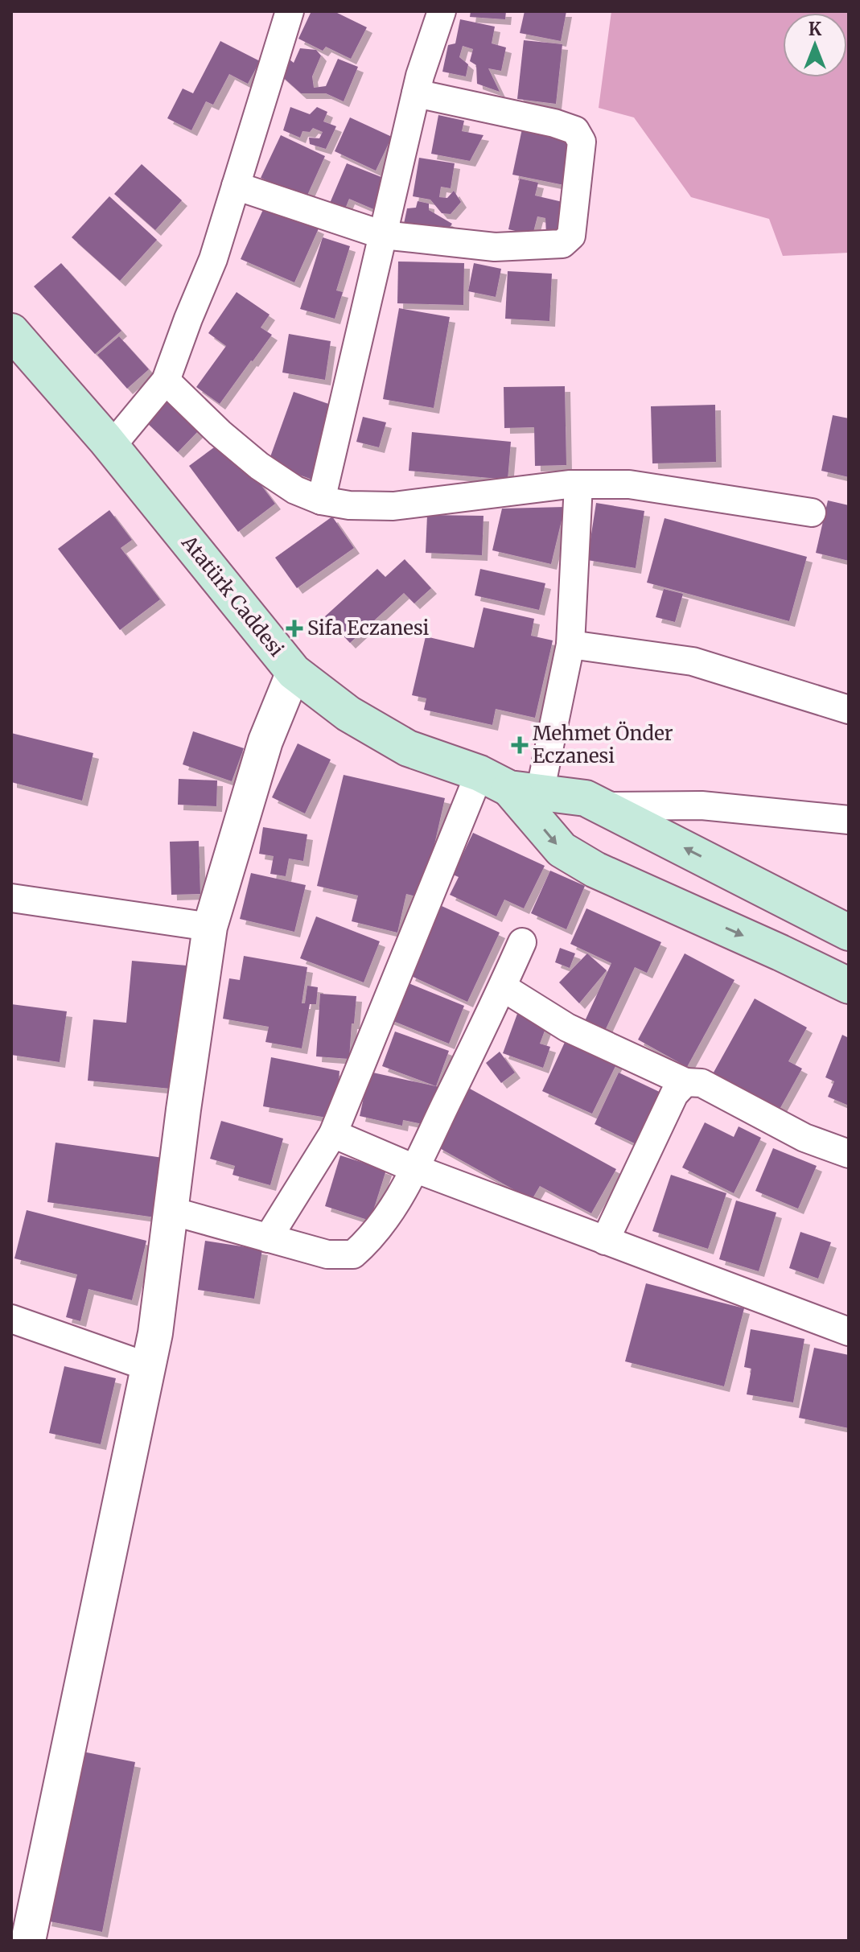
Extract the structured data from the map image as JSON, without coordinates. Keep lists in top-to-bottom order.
{
  "streets": {
    "main road": ["Atatürk Caddesi"]
  },
  "places": {
    "health": ["Sifa Eczanesi", "Mehmet Önder Eczanesi"]
  },
  "north": "top"
}
